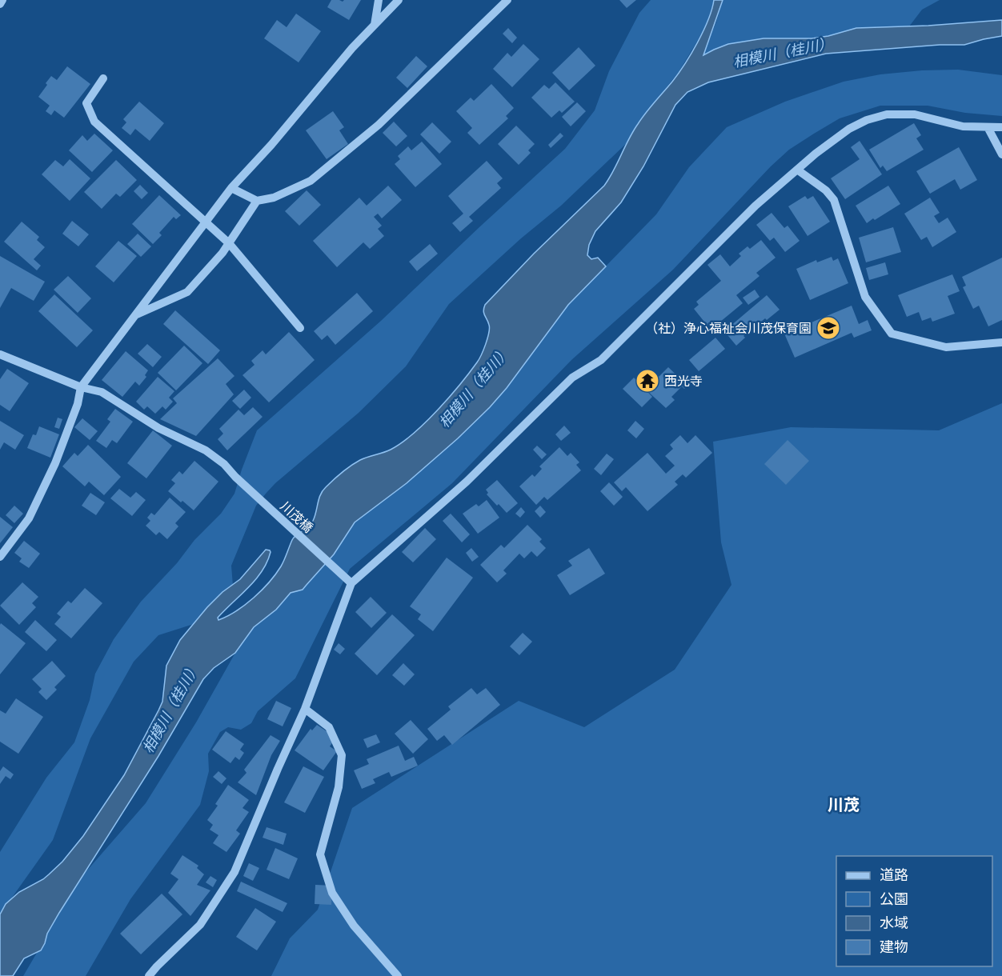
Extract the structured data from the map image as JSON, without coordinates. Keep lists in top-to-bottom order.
{
  "streets": {
    "street": ["川茂橋"]
  },
  "districts": ["川茂"],
  "water": ["相模川（桂川）"],
  "places": {
    "school or university": ["（社）浄心福祉会川茂保育園"],
    "temple": ["西光寺"]
  },
  "legend": [
    "道路",
    "公園",
    "水域",
    "建物"
  ]
}
